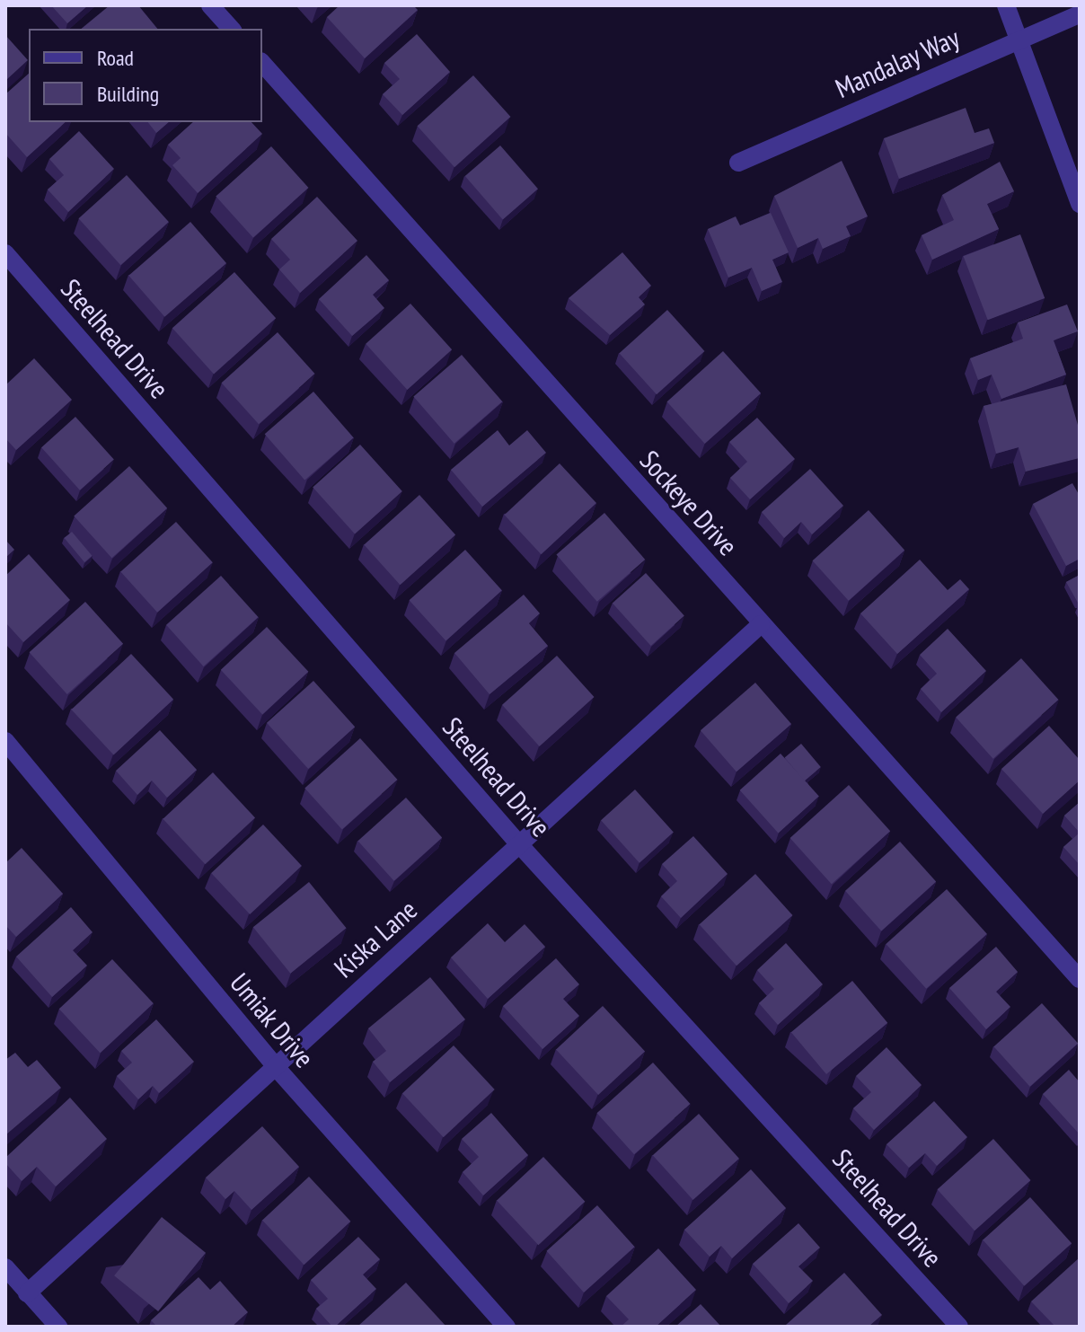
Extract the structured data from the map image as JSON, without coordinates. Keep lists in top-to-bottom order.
{
  "streets": {
    "street": [
      "Mandalay Way",
      "Steelhead Drive",
      "Sockeye Drive",
      "Kiska Lane",
      "Umiak Drive"
    ]
  },
  "crossings": [
    ["Steelhead Drive", "Kiska Lane"],
    ["Sockeye Drive", "Kiska Lane"],
    ["Kiska Lane", "Umiak Drive"]
  ],
  "legend": ["Road", "Building"]
}
